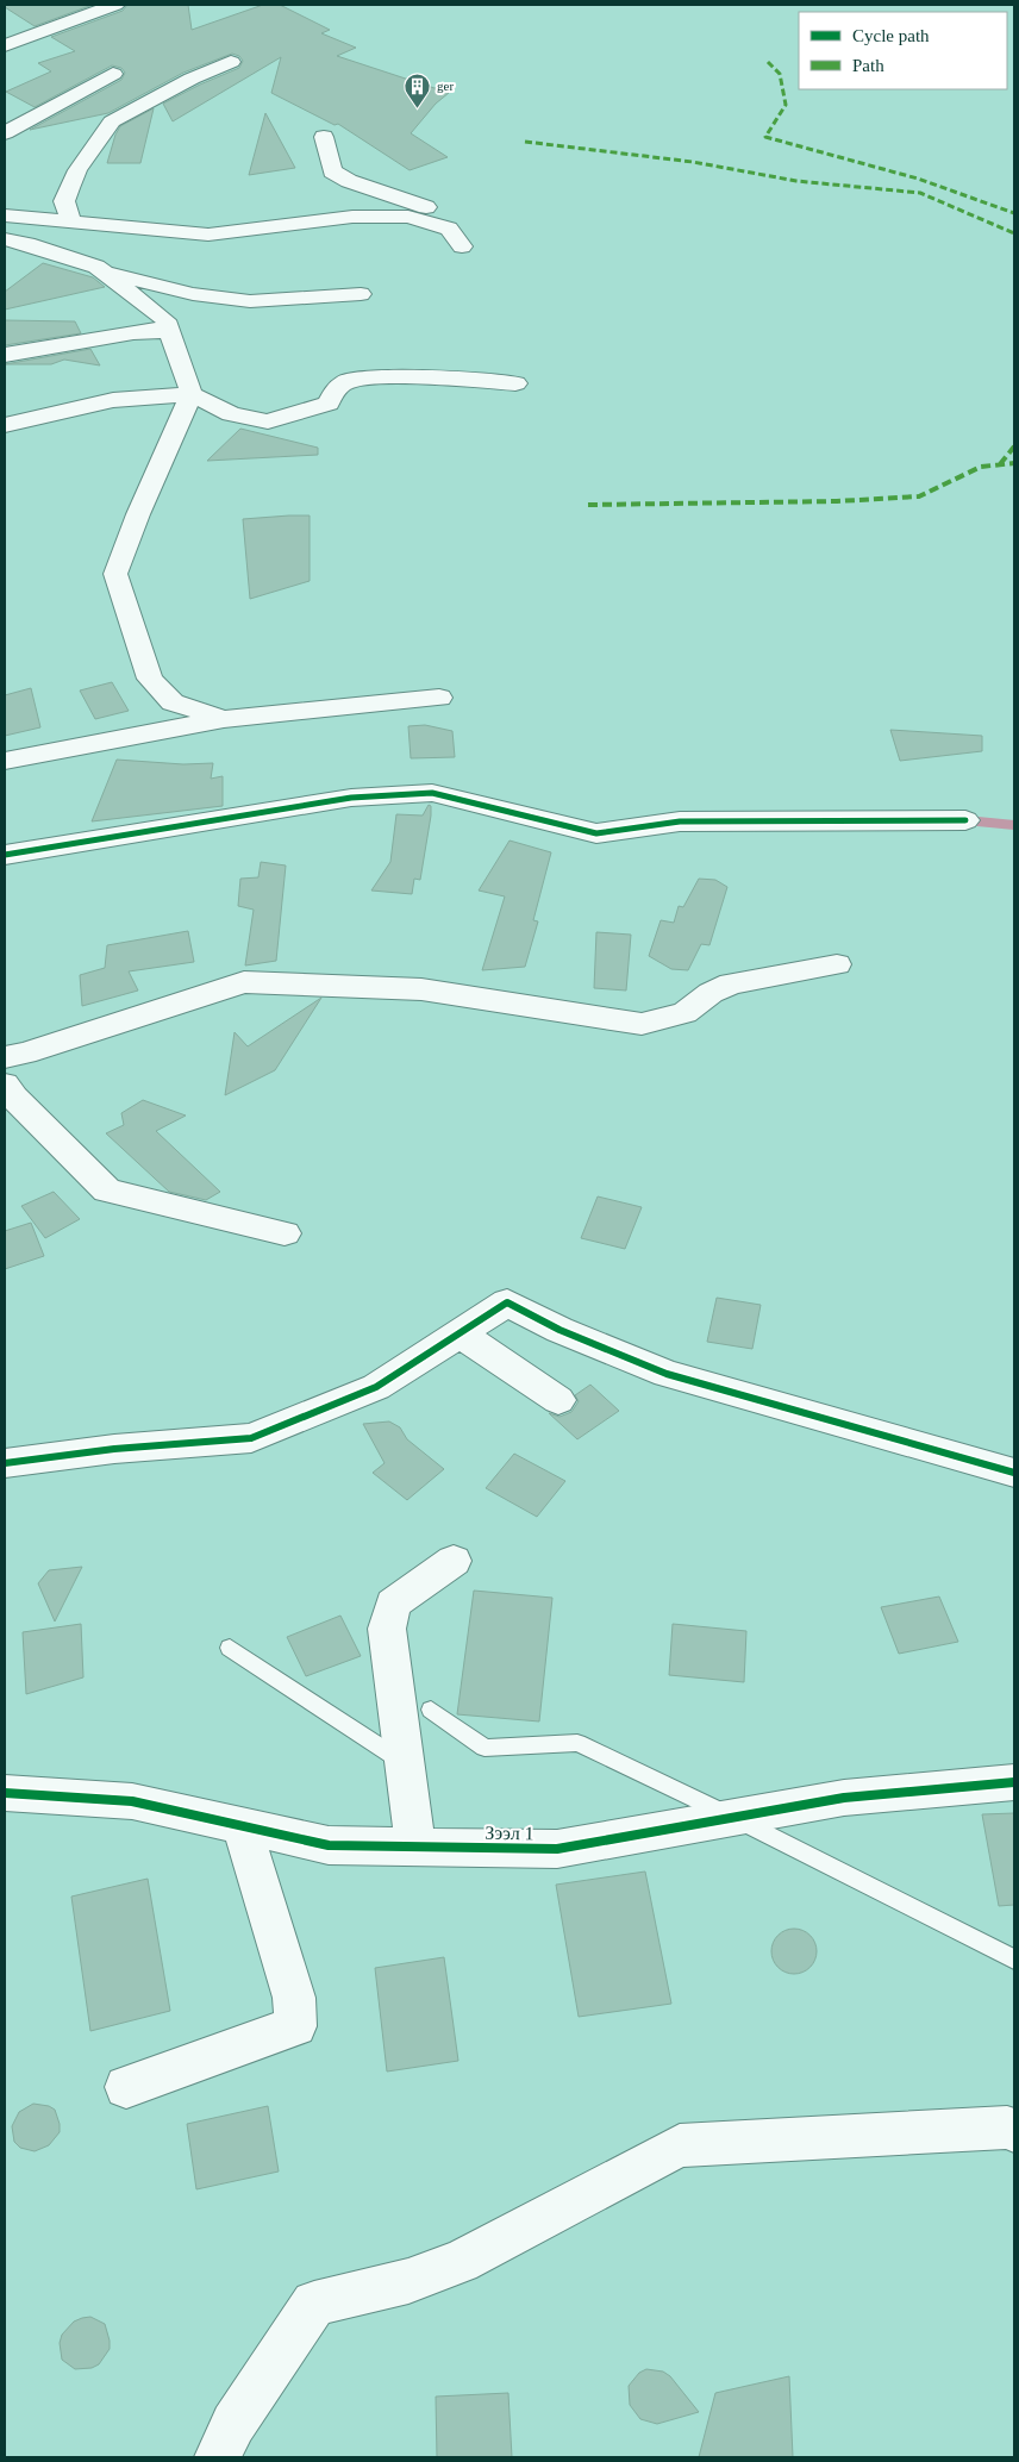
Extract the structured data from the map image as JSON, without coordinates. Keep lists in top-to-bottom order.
{
  "streets": {
    "street": ["Зээл 1"]
  },
  "places": {
    "building": ["ger"]
  },
  "legend": ["Cycle path", "Path"]
}
